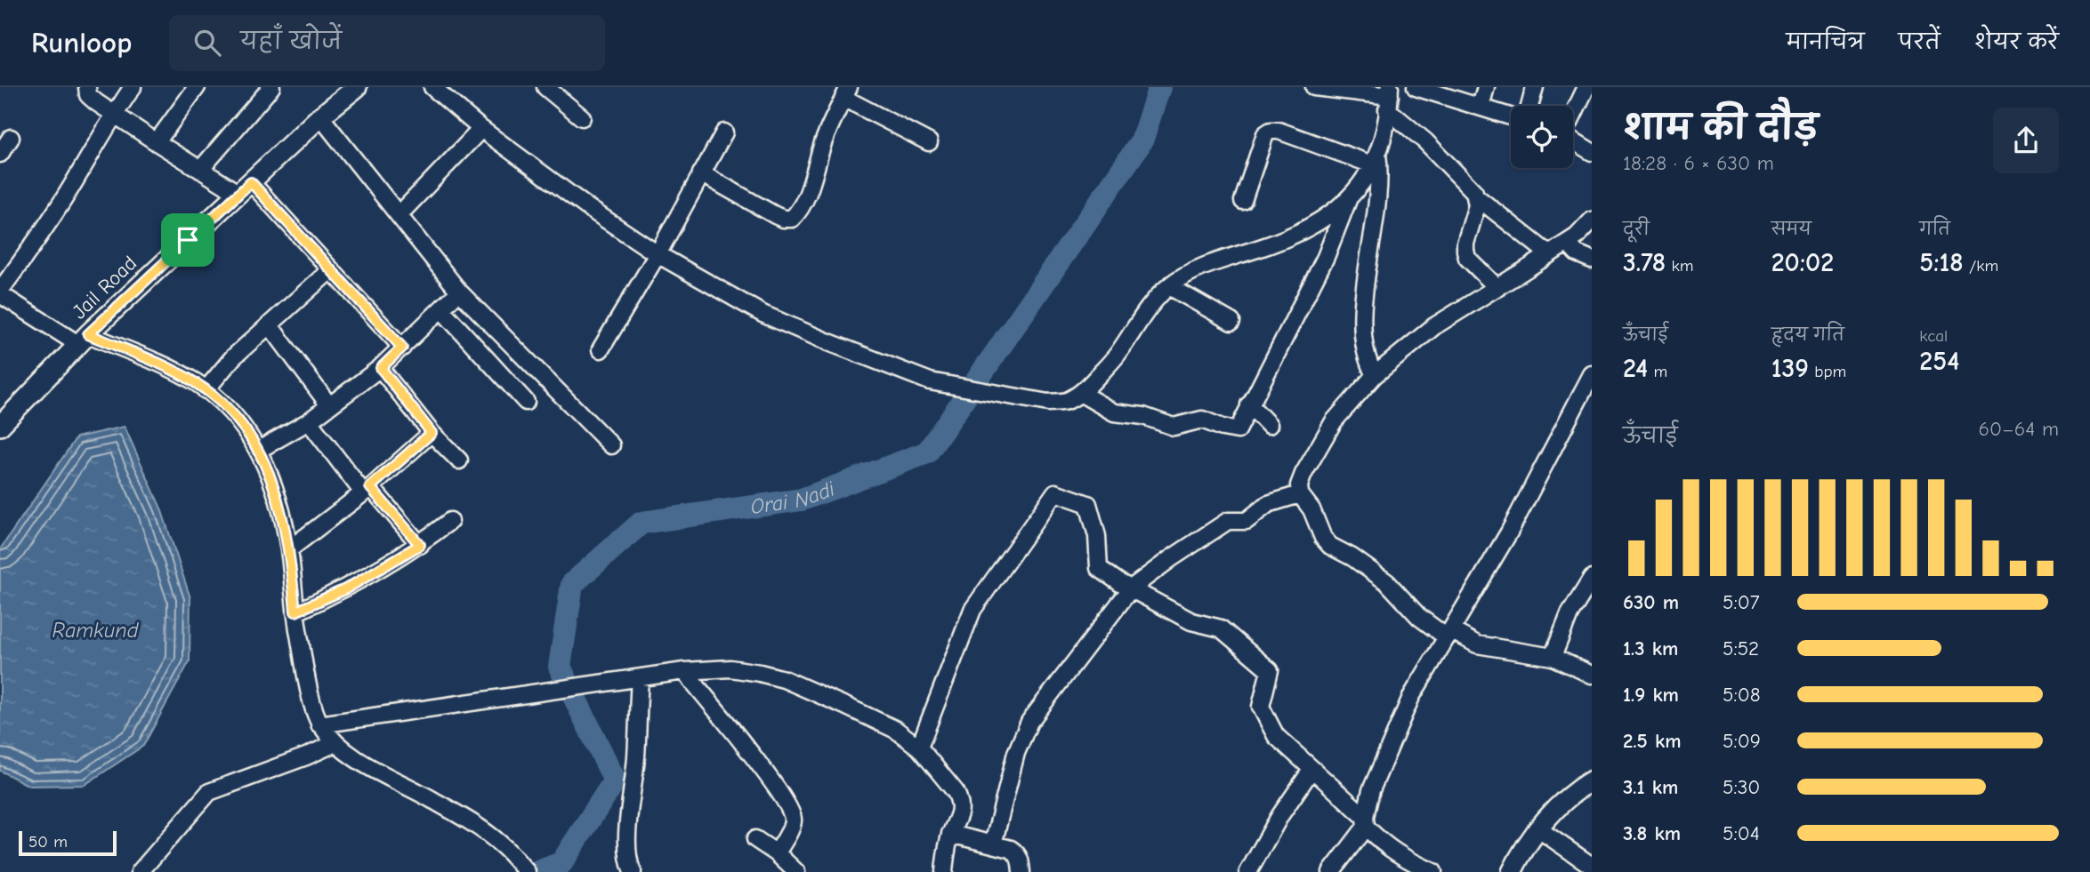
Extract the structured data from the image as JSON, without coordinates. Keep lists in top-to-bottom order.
{
  "streets": {
    "street": ["Jail Road"]
  },
  "water": ["Orai Nadi", "Ramkund"],
  "scale_bar": "50 m",
  "page": {
    "header": "Runloop",
    "search": "यहाँ खोजें",
    "nav": ["मानचित्र", "परतें", "शेयर करें"],
    "heading": ["शाम की दौड़", "18:28 · 6 × 630 m"],
    "stats": [
      ["दूरी", "3.78 km"],
      ["समय", "20:02"],
      ["गति", "5:18 /km"],
      ["ऊँचाई", "24 m"],
      ["हृदय गति", "139 bpm"],
      ["kcal", "254"]
    ],
    "chart": ["ऊँचाई", "60–64 m"],
    "list": [
      {
        "name": "630 m",
        "note": "5:07"
      },
      {
        "name": "1.3 km",
        "note": "5:52"
      },
      {
        "name": "1.9 km",
        "note": "5:08"
      },
      {
        "name": "2.5 km",
        "note": "5:09"
      },
      {
        "name": "3.1 km",
        "note": "5:30"
      },
      {
        "name": "3.8 km",
        "note": "5:04"
      }
    ],
    "scale": "50 m"
  }
}
